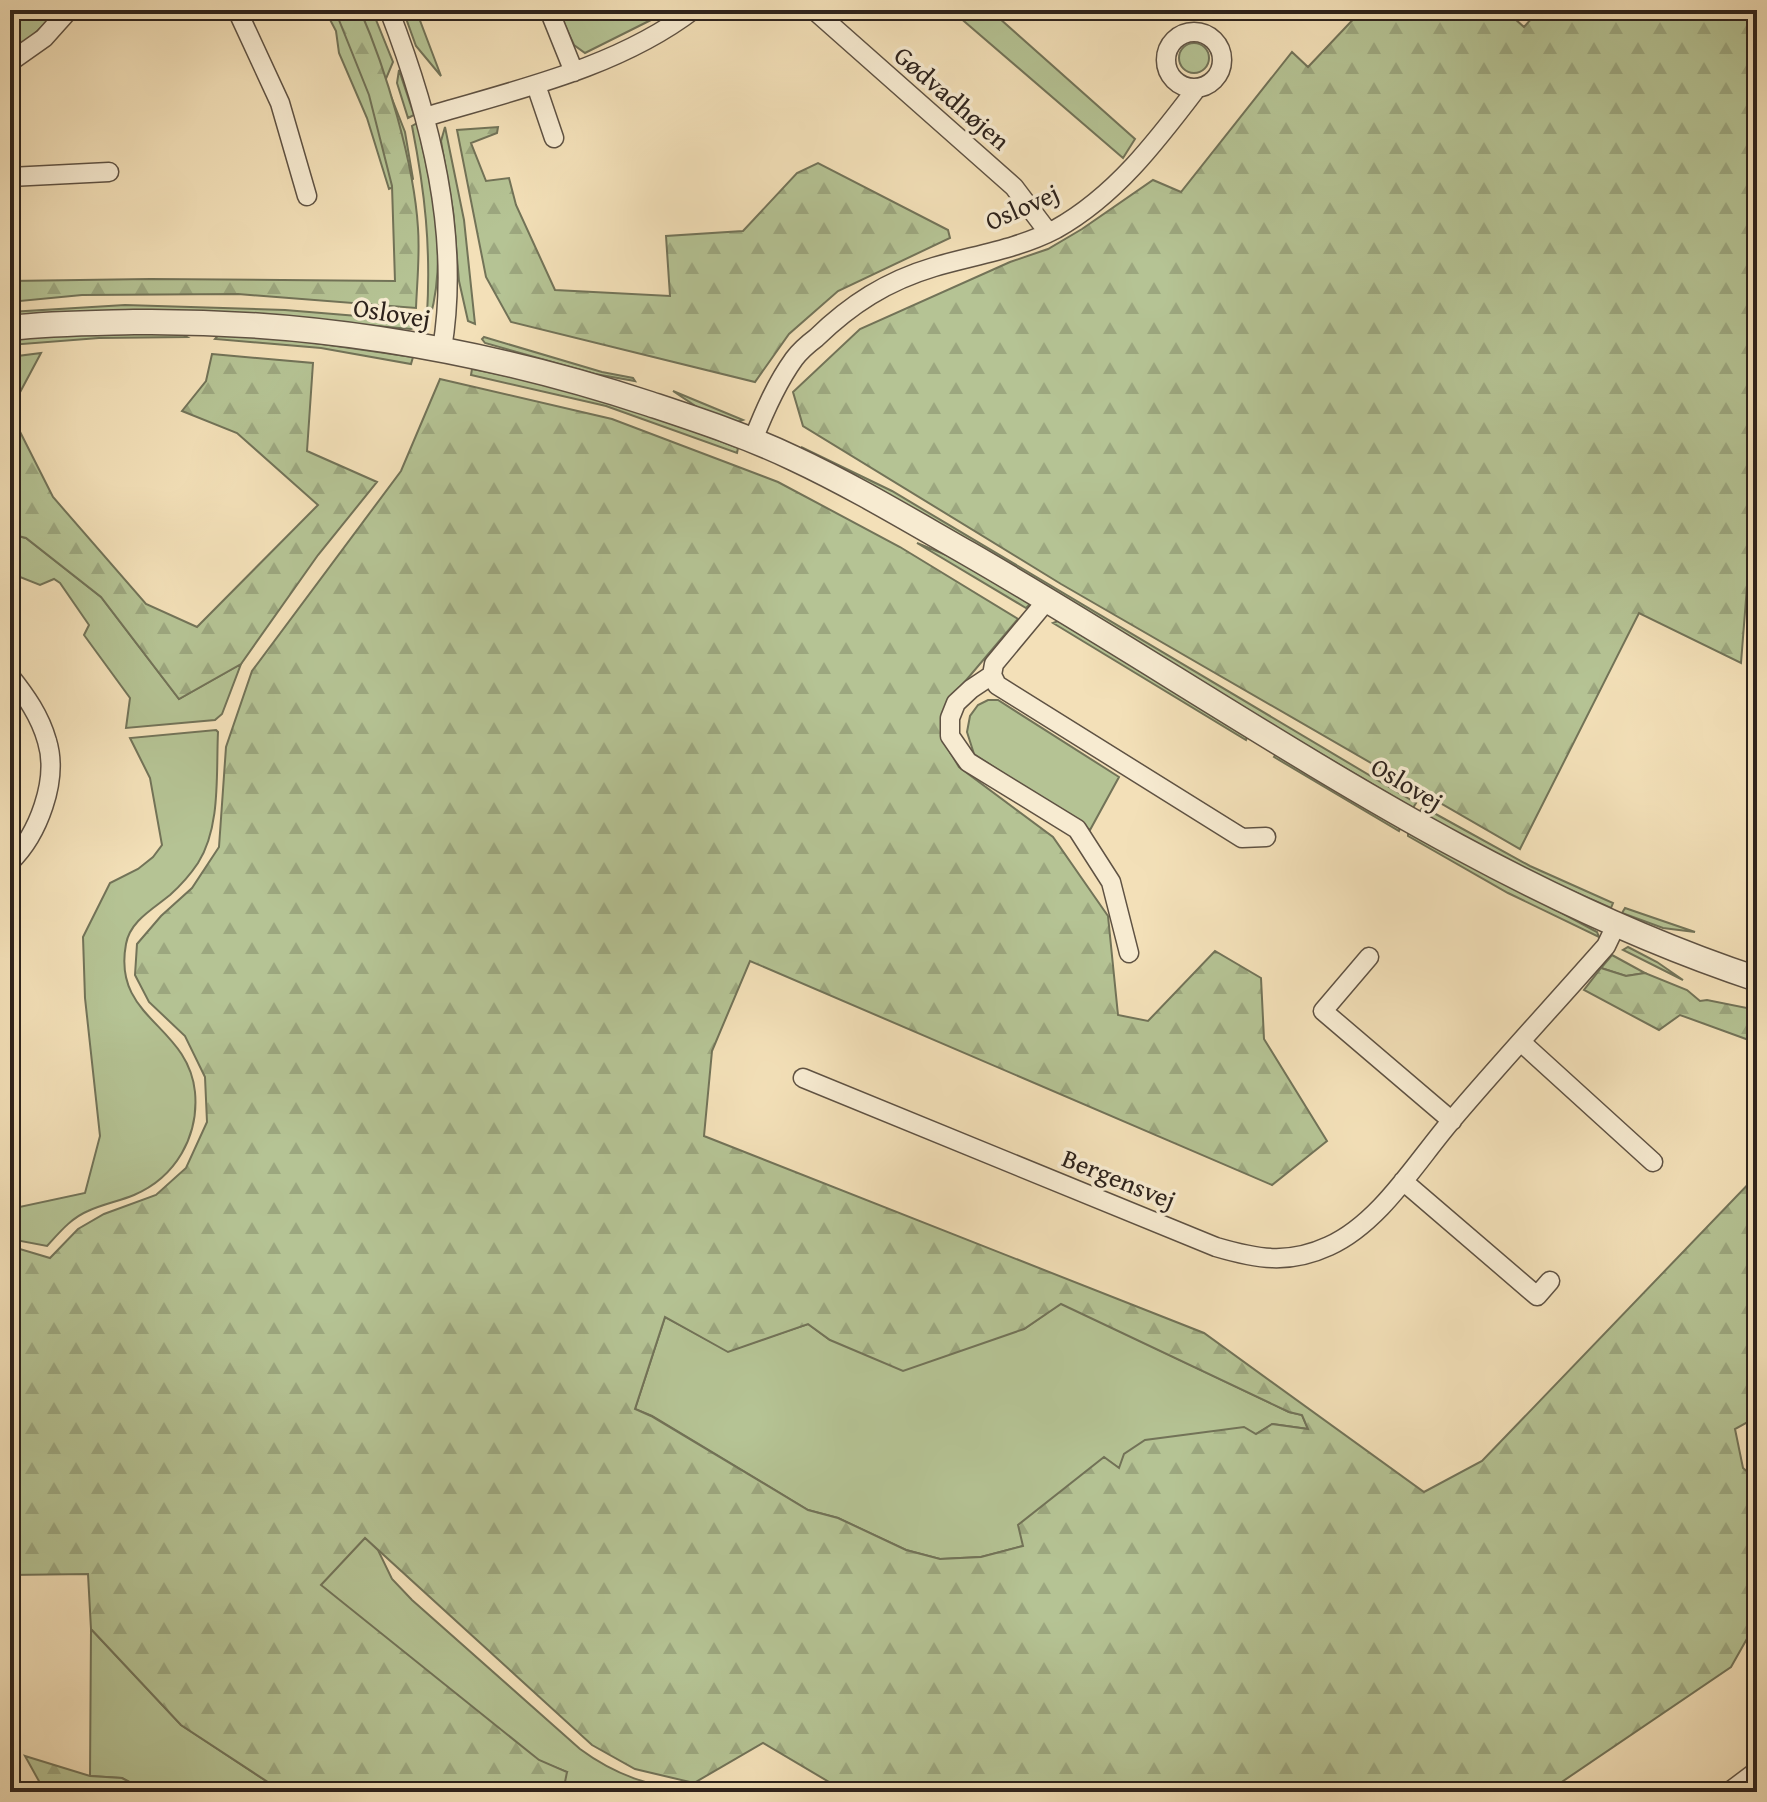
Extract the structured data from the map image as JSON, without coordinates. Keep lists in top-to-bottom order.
{
  "streets": {
    "street": ["Gødvadhøjen", "Oslovej", "Bergensvej"]
  },
  "crossings": [
    ["Gødvadhøjen", "Oslovej"],
    ["Oslovej", "Bergensvej"]
  ]
}
